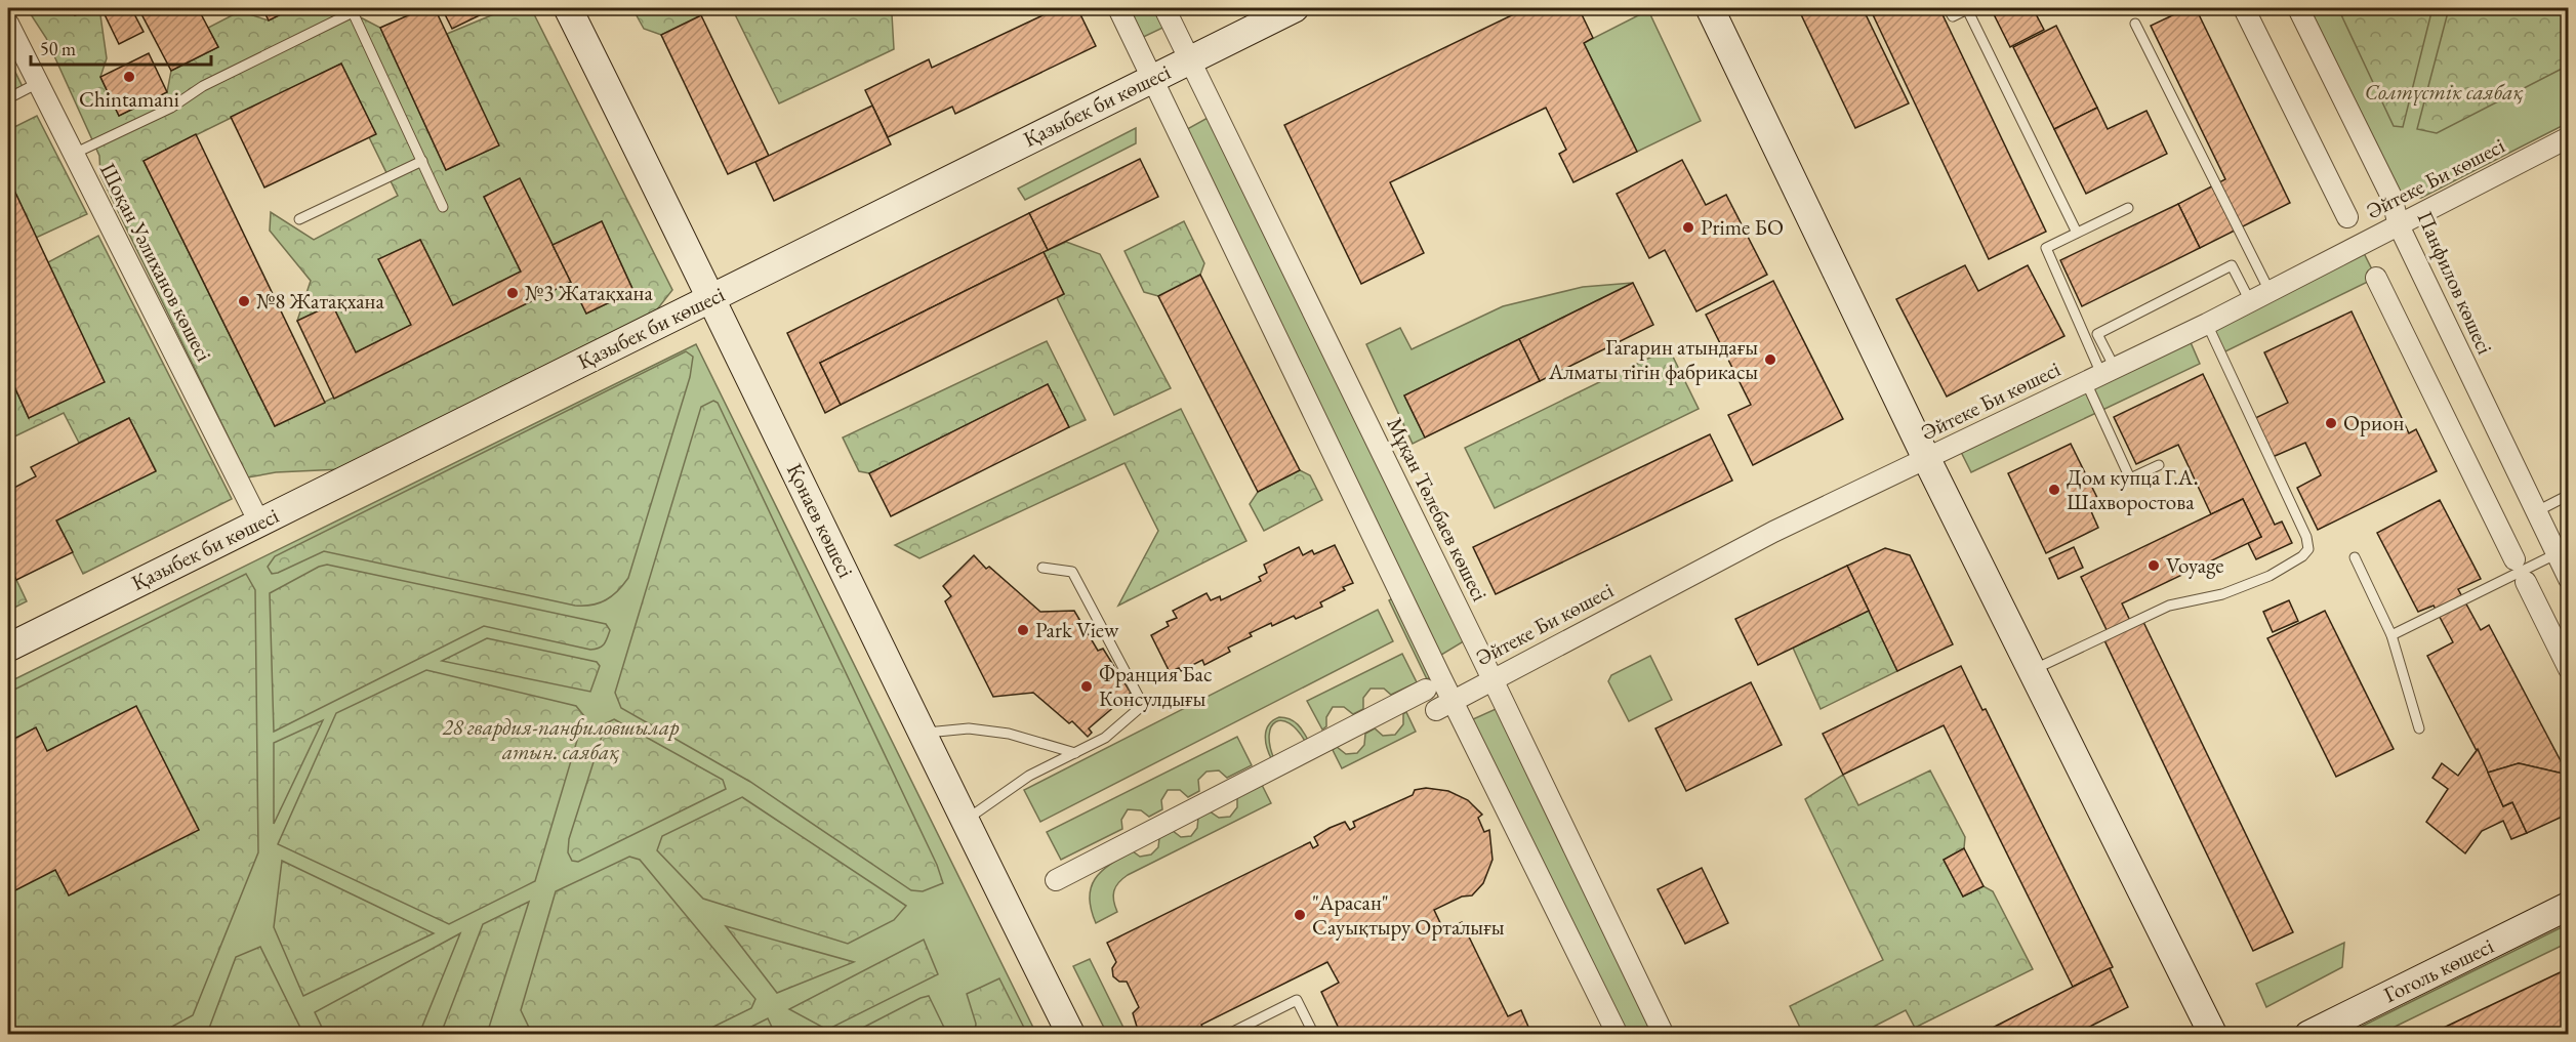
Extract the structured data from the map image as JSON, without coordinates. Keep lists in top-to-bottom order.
{
  "streets": {
    "street": [
      "Қазыбек би көшесі",
      "Әйтеке Би көшесі",
      "Шоқан Уәлиханов көшесі",
      "Панфилов көшесі",
      "Мұқан Төлебаев көшесі",
      "Қонаев көшесі",
      "Гоголь көшесі"
    ]
  },
  "crossings": [
    ["Қазыбек би көшесі", "Шоқан Уәлиханов көшесі"],
    ["Қазыбек би көшесі", "Мұқан Төлебаев көшесі"],
    ["Қазыбек би көшесі", "Қонаев көшесі"],
    ["Әйтеке Би көшесі", "Панфилов көшесі"],
    ["Әйтеке Би көшесі", "Мұқан Төлебаев көшесі"]
  ],
  "parks": ["Солтүстік саябақ", "28 гвардия-панфиловшылар атын. саябақ"],
  "places": [
    "Chintamani",
    "Prime БО",
    "№3 Жатақхана",
    "№8 Жатақхана",
    "Гагарин атындағы Алматы тігін фабрикасы",
    "Орион",
    "Дом купца Г.А. Шахворостова",
    "Voyage",
    "Park View",
    "Франция Бас Консулдығы",
    "\"Арасан\" Сауықтыру Орталығы"
  ],
  "scale_bar": "50 m"
}
